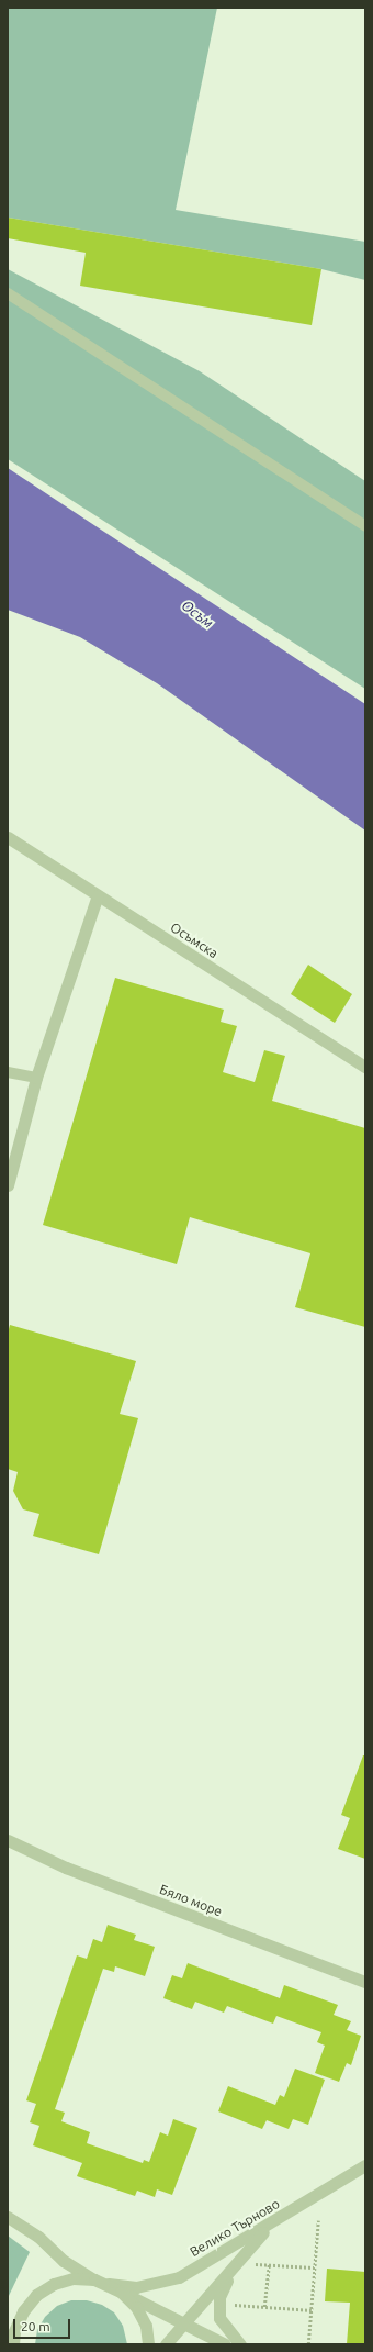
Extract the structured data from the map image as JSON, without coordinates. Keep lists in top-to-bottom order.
{
  "streets": {
    "street": ["Осъмска", "Бяло море", "Велико Търново"]
  },
  "water": ["Осъм"],
  "scale_bar": "20 m"
}
